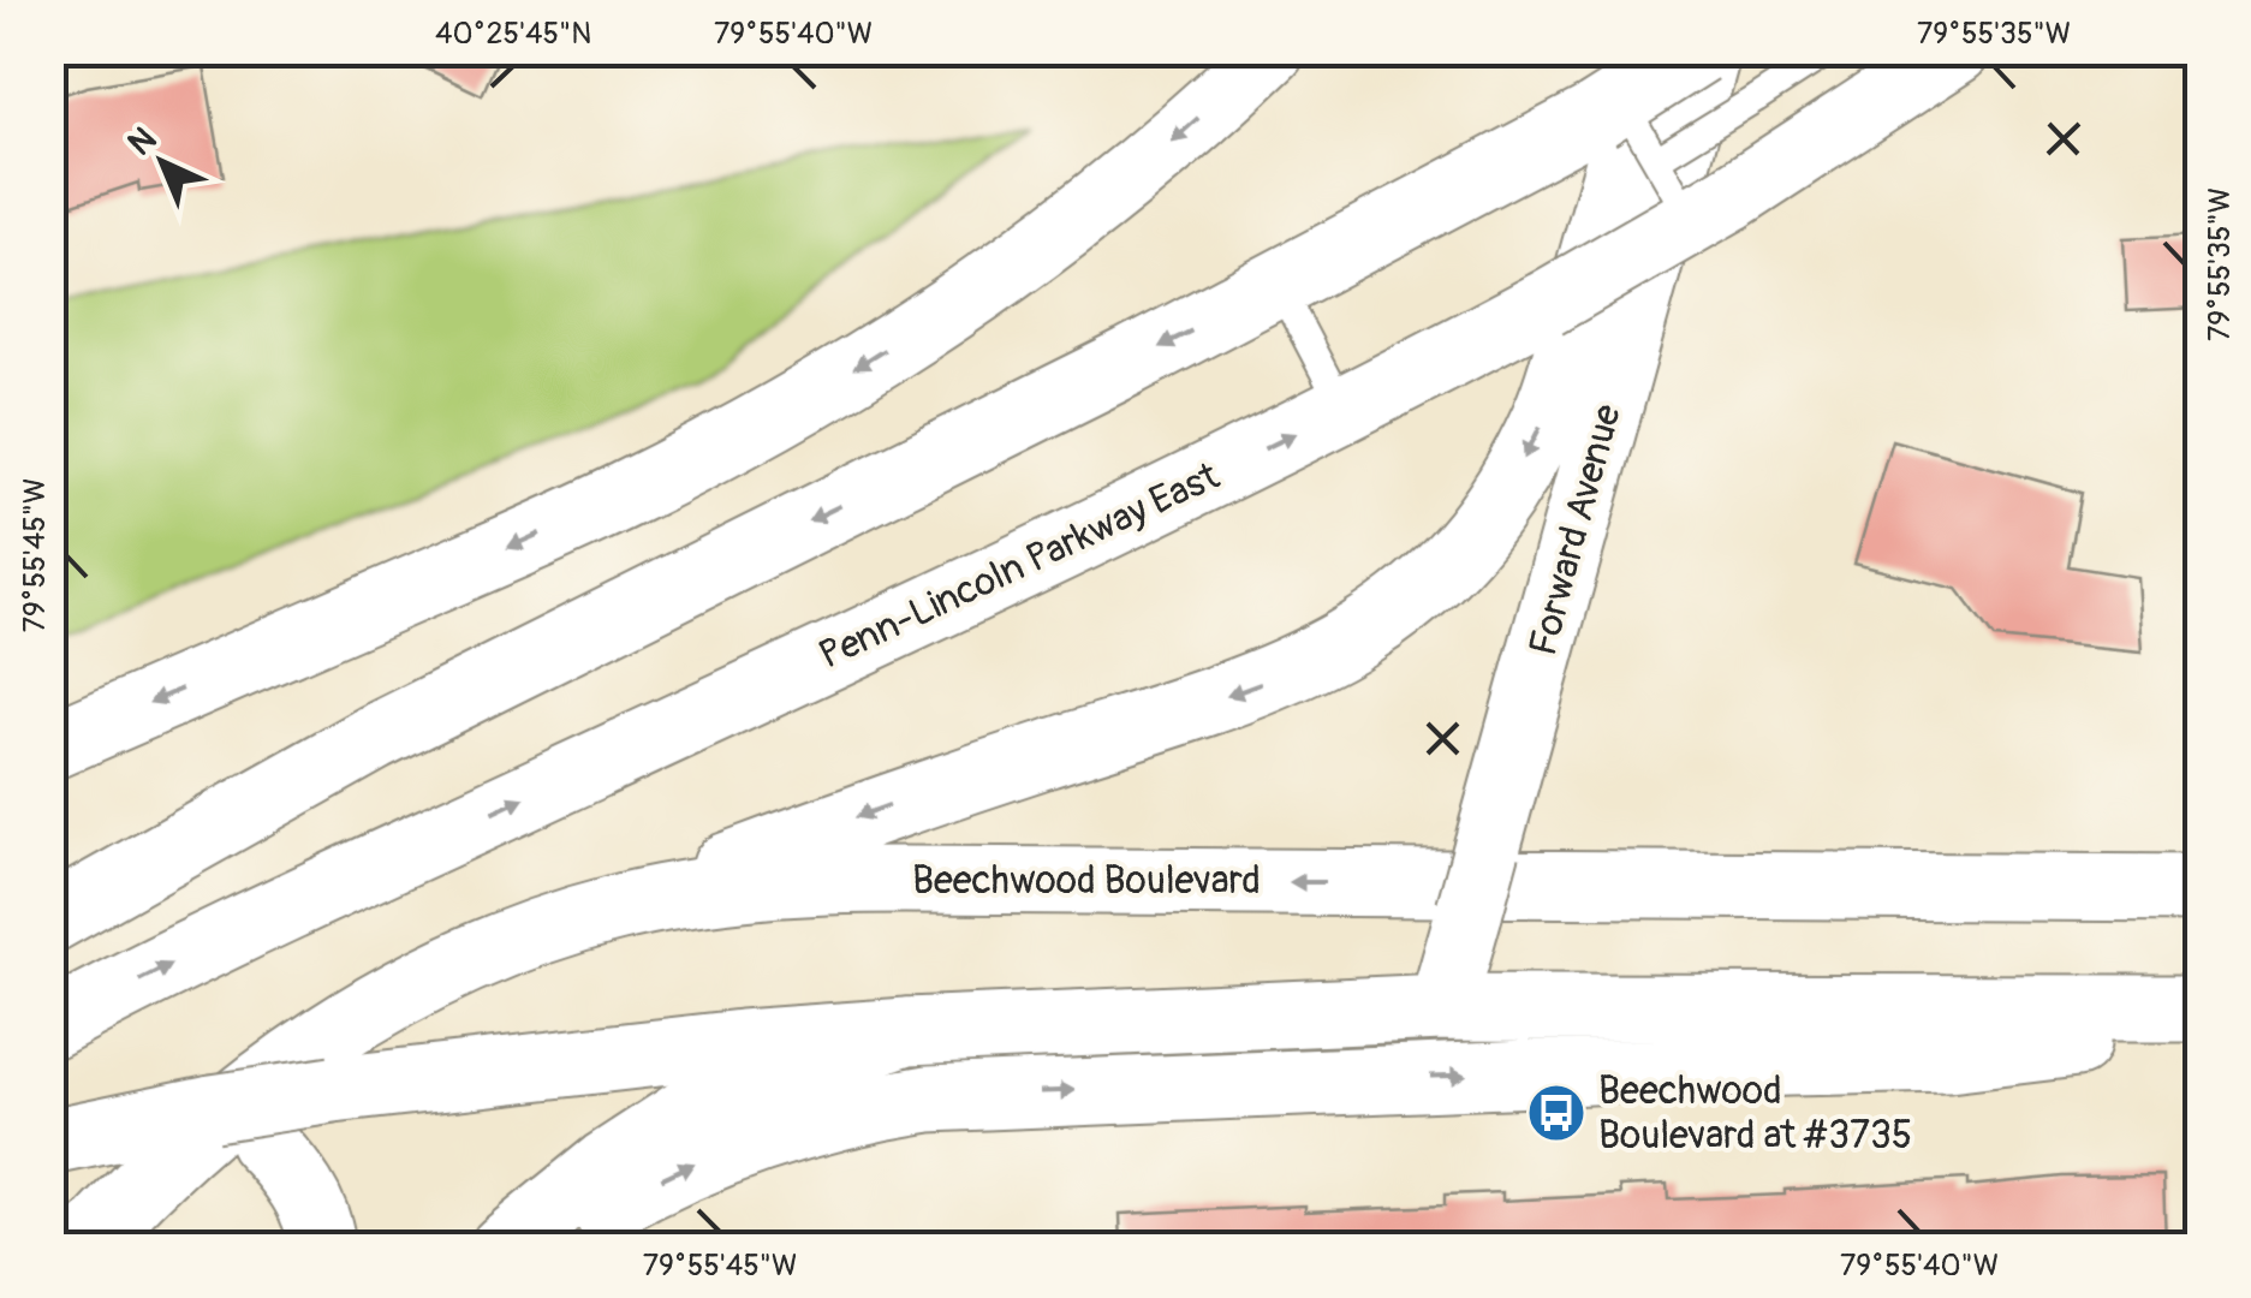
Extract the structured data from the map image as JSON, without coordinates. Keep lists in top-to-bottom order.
{
  "streets": {
    "main road": ["Forward Avenue", "Penn-Lincoln Parkway East", "Beechwood Boulevard"]
  },
  "places": {
    "bus stop": ["Beechwood Boulevard at #3735"]
  },
  "north": "top left",
  "coordinates": [
    "40°25'45\"N",
    "79°55'40\"W",
    "79°55'35\"W",
    "79°55'45\"W"
  ]
}
